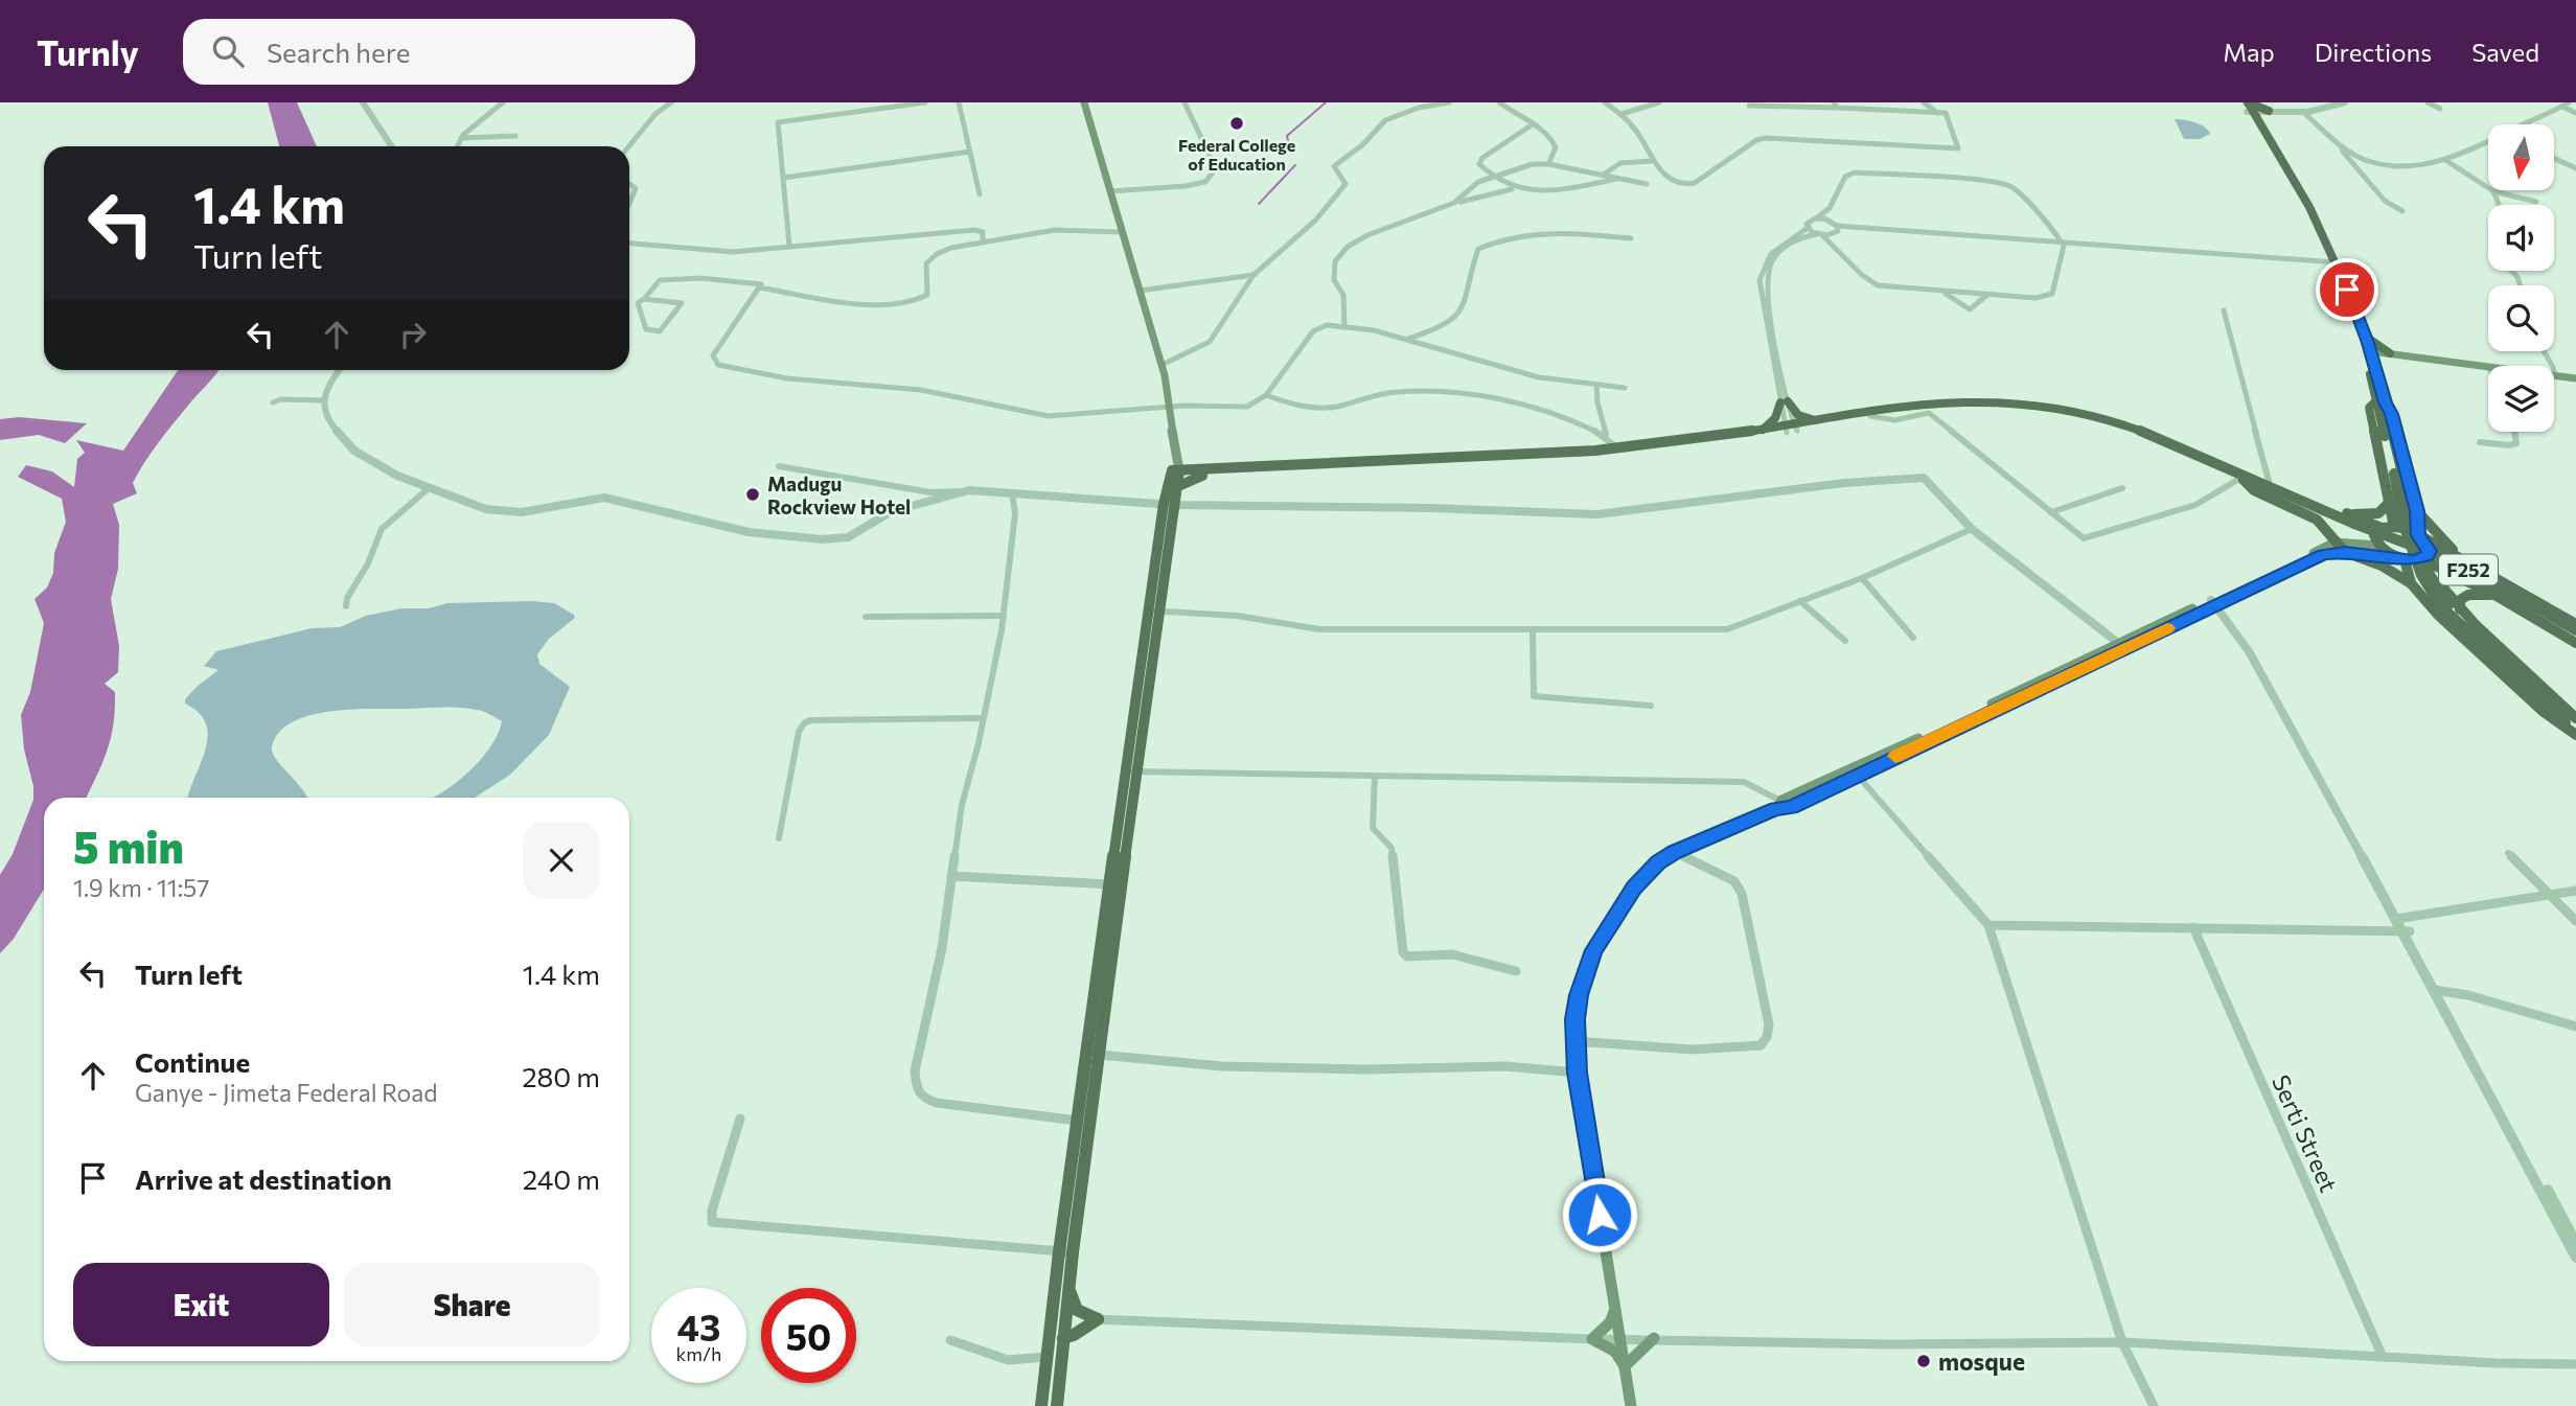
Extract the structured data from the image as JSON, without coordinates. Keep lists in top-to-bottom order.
{
  "streets": {
    "main road": ["F252"],
    "street": ["Serti Street"]
  },
  "places": ["Federal College of Education", "Madugu Rockview Hotel", "mosque"],
  "north": "bottom",
  "page": {
    "header": "Turnly",
    "search": "Search here",
    "nav": ["Map", "Directions", "Saved"],
    "turn": ["1.4 km", "Turn left"],
    "heading": ["5 min", "1.9 km · 11:57"],
    "list": [
      {
        "name": "Turn left",
        "value": "1.4 km"
      },
      {
        "name": "Continue",
        "note": "Ganye - Jimeta Federal Road",
        "value": "280 m"
      },
      {
        "name": "Arrive at destination",
        "value": "240 m"
      }
    ],
    "buttons": ["Exit", "Share"],
    "speed": "43 km/h",
    "limit": "50"
  }
}
